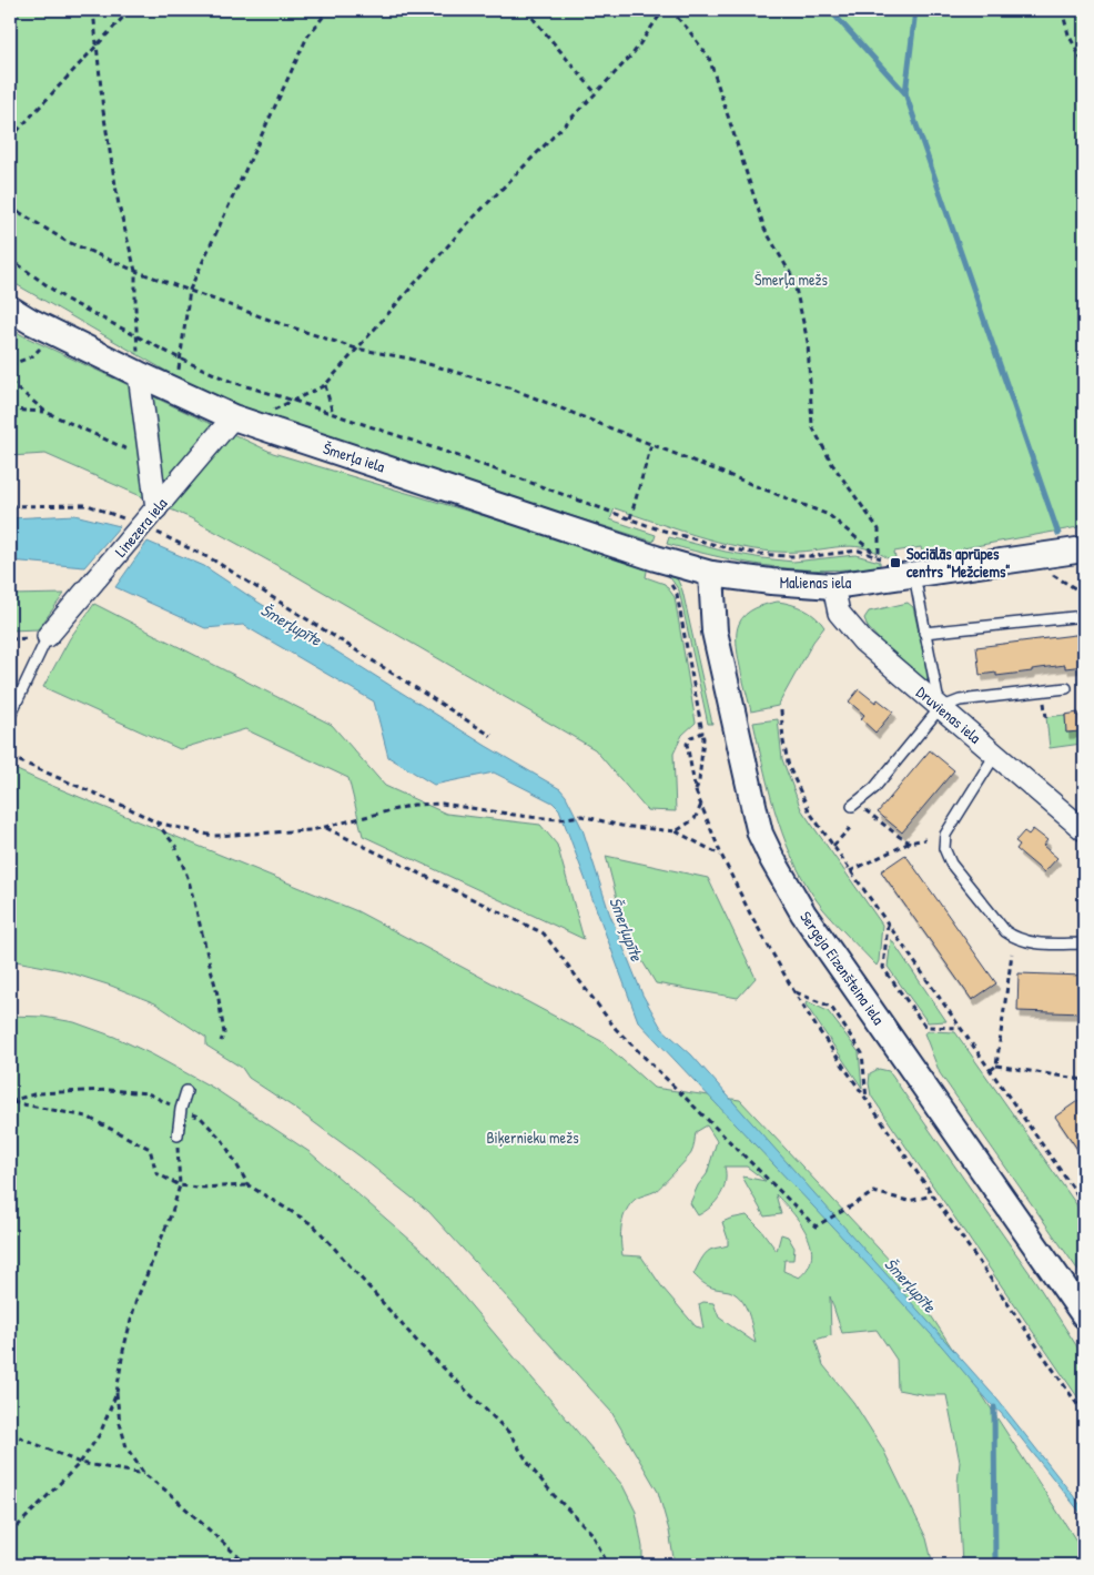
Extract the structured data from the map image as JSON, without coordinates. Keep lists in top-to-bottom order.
{
  "streets": {
    "street": [
      "Šmerļa iela",
      "Linezera iela",
      "Malienas iela",
      "Druvienas iela",
      "Sergeja Eizenšteina iela"
    ]
  },
  "crossings": [
    ["Šmerļa iela", "Linezera iela"],
    ["Šmerļa iela", "Malienas iela"],
    ["Šmerļa iela", "Sergeja Eizenšteina iela"],
    ["Malienas iela", "Druvienas iela"],
    ["Malienas iela", "Sergeja Eizenšteina iela"]
  ],
  "water": ["Šmerļupīte"],
  "parks": ["Šmerļa mežs", "Biķernieku mežs"],
  "places": {
    "transit": ["Sociālās aprūpes centrs \"Mežciems\""]
  }
}
